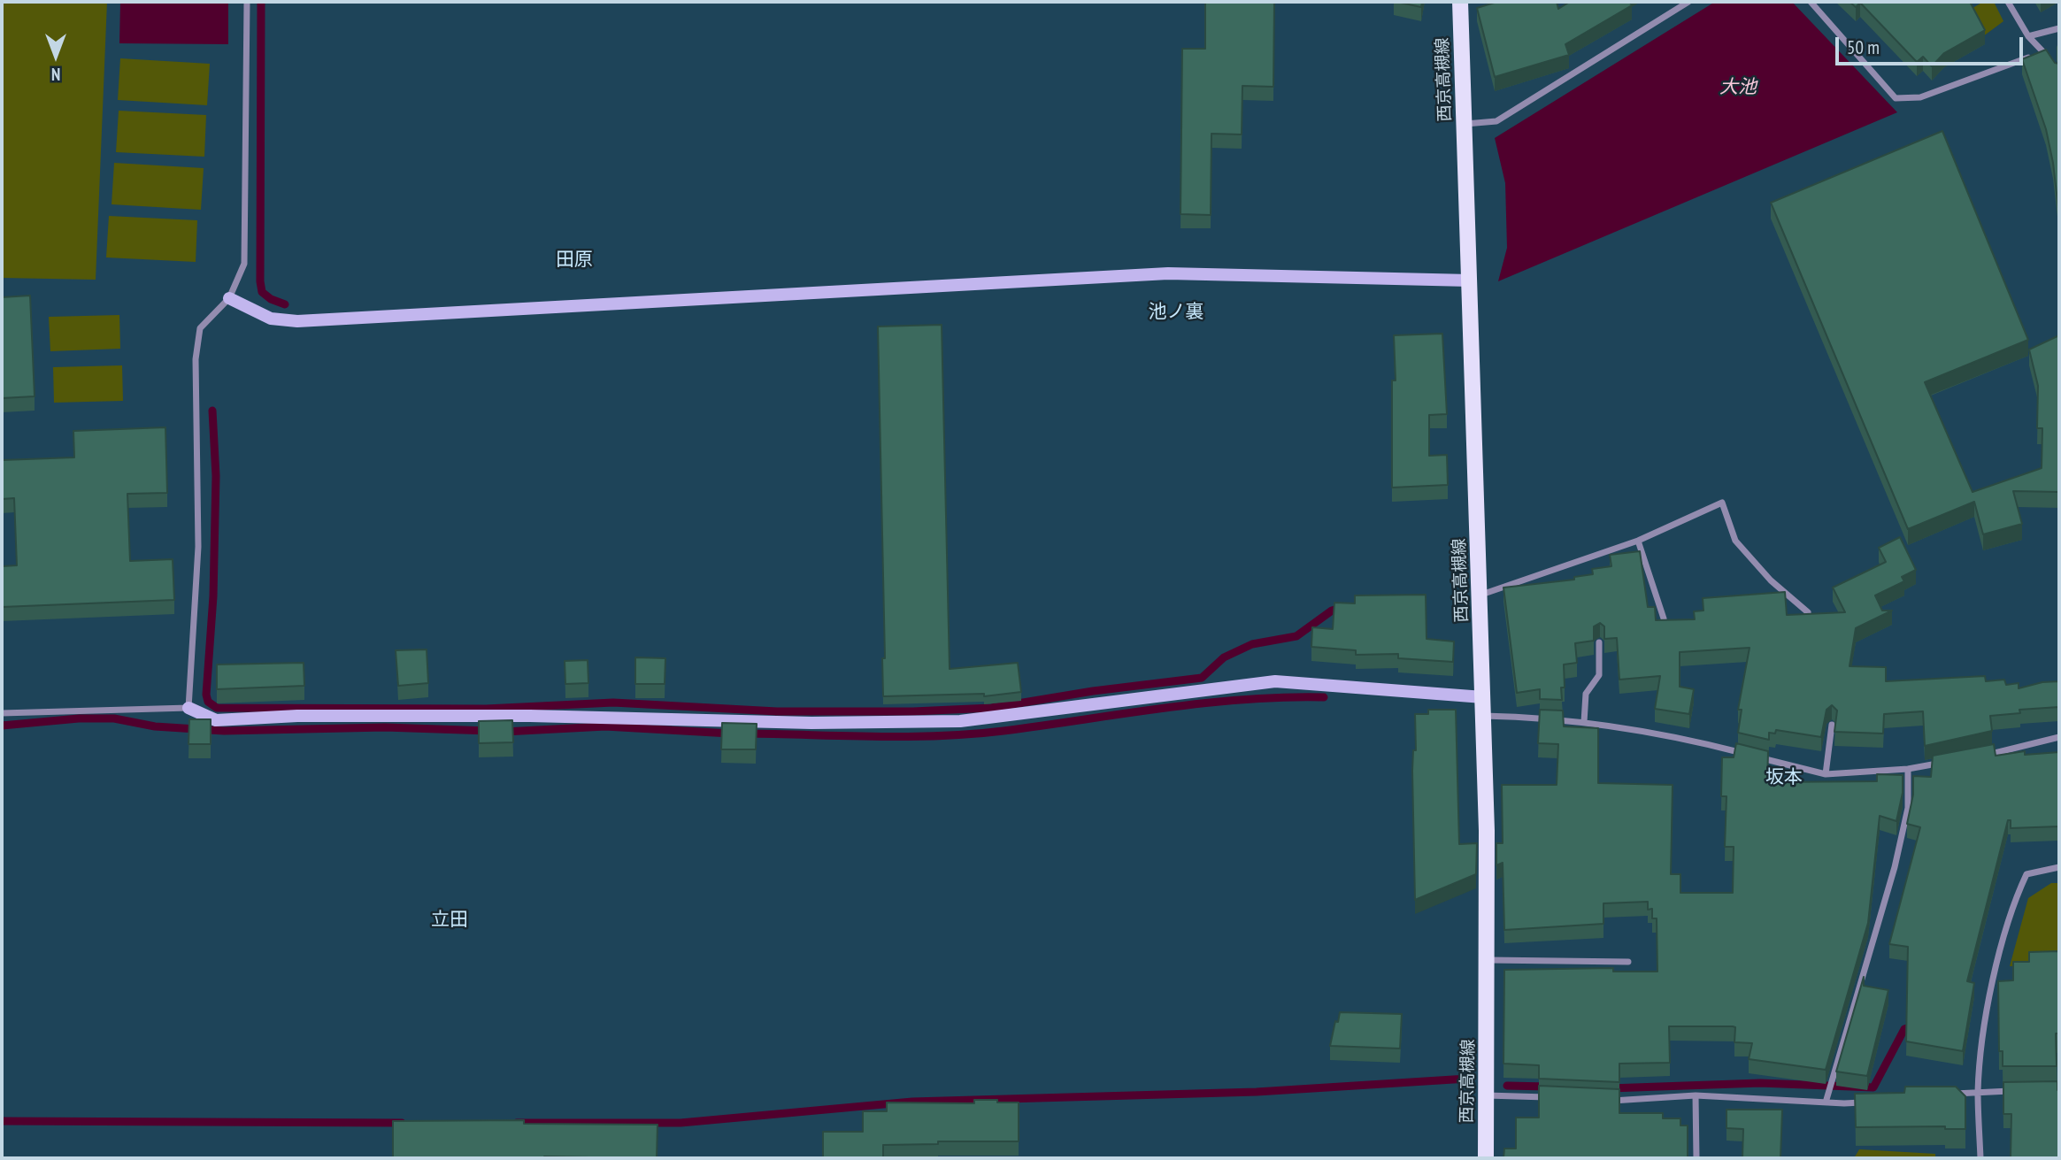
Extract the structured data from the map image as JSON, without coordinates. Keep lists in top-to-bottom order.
{
  "streets": {
    "main road": ["西京高槻線"]
  },
  "districts": [
    "田原",
    "池ノ裏",
    "坂本",
    "立田"
  ],
  "water": ["大池"],
  "scale_bar": "50 m",
  "north": "bottom"
}
